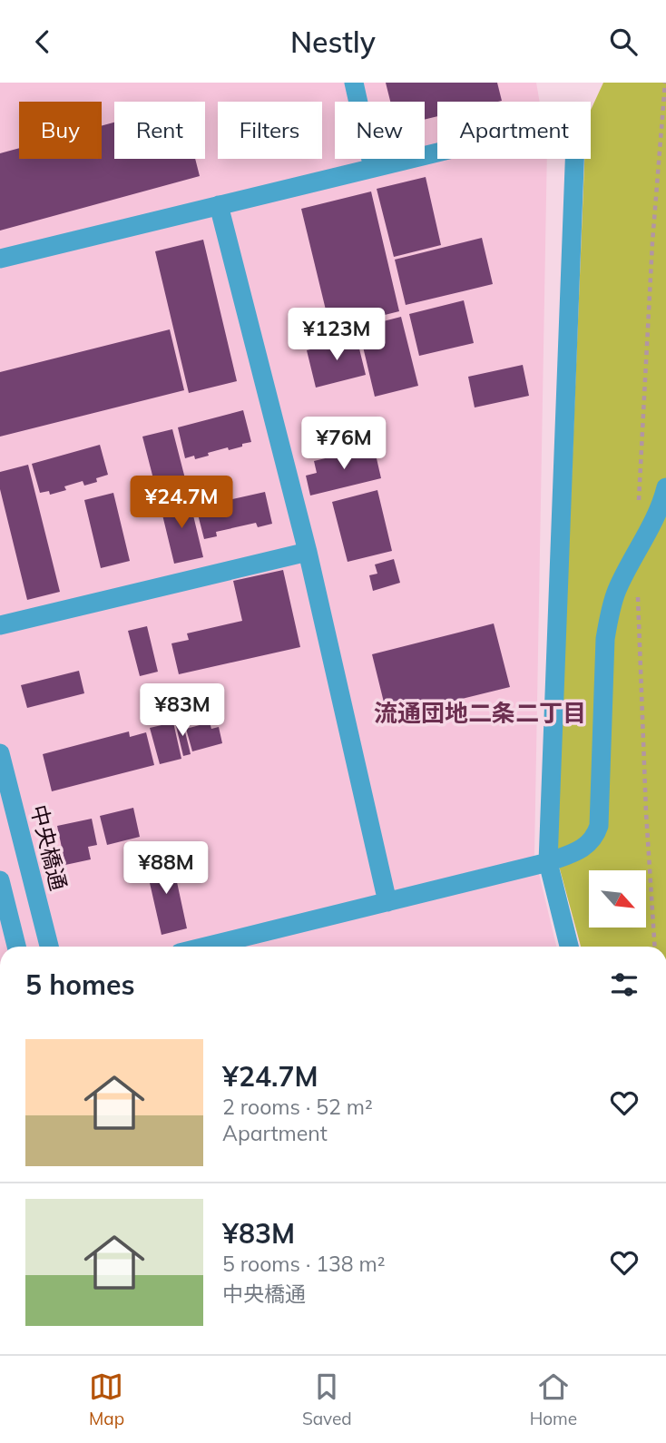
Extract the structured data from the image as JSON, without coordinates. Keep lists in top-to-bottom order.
{
  "streets": {
    "street": ["中央橋通"]
  },
  "districts": ["流通団地二条二丁目"],
  "north": "bottom right",
  "page": {
    "header": "Nestly",
    "chip": [
      "Buy",
      "Rent",
      "Filters",
      "New",
      "Apartment"
    ],
    "price": [
      "¥123M",
      "¥76M",
      "¥24.7M",
      "¥83M",
      "¥88M"
    ],
    "heading": "5 homes",
    "list": [
      {
        "name": "¥24.7M",
        "note": "2 rooms · 52 m² · Apartment"
      },
      {
        "name": "¥83M",
        "note": "5 rooms · 138 m² · 中央橋通"
      }
    ],
    "tabs": ["Map", "Saved", "Home"]
  }
}
